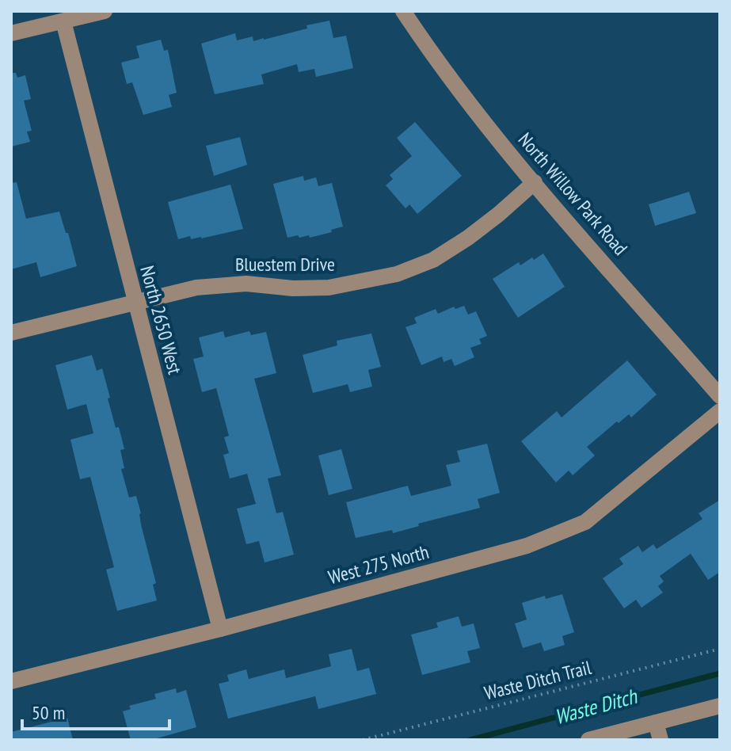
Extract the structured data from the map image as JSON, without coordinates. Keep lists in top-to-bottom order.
{
  "streets": {
    "street": [
      "North Willow Park Road",
      "Bluestem Drive",
      "North 2650 West",
      "West 275 North"
    ],
    "path": ["Waste Ditch Trail"]
  },
  "crossings": [
    ["North Willow Park Road", "Bluestem Drive"],
    ["Bluestem Drive", "North 2650 West"],
    ["North 2650 West", "West 275 North"]
  ],
  "water": ["Waste Ditch"],
  "scale_bar": "50 m"
}
